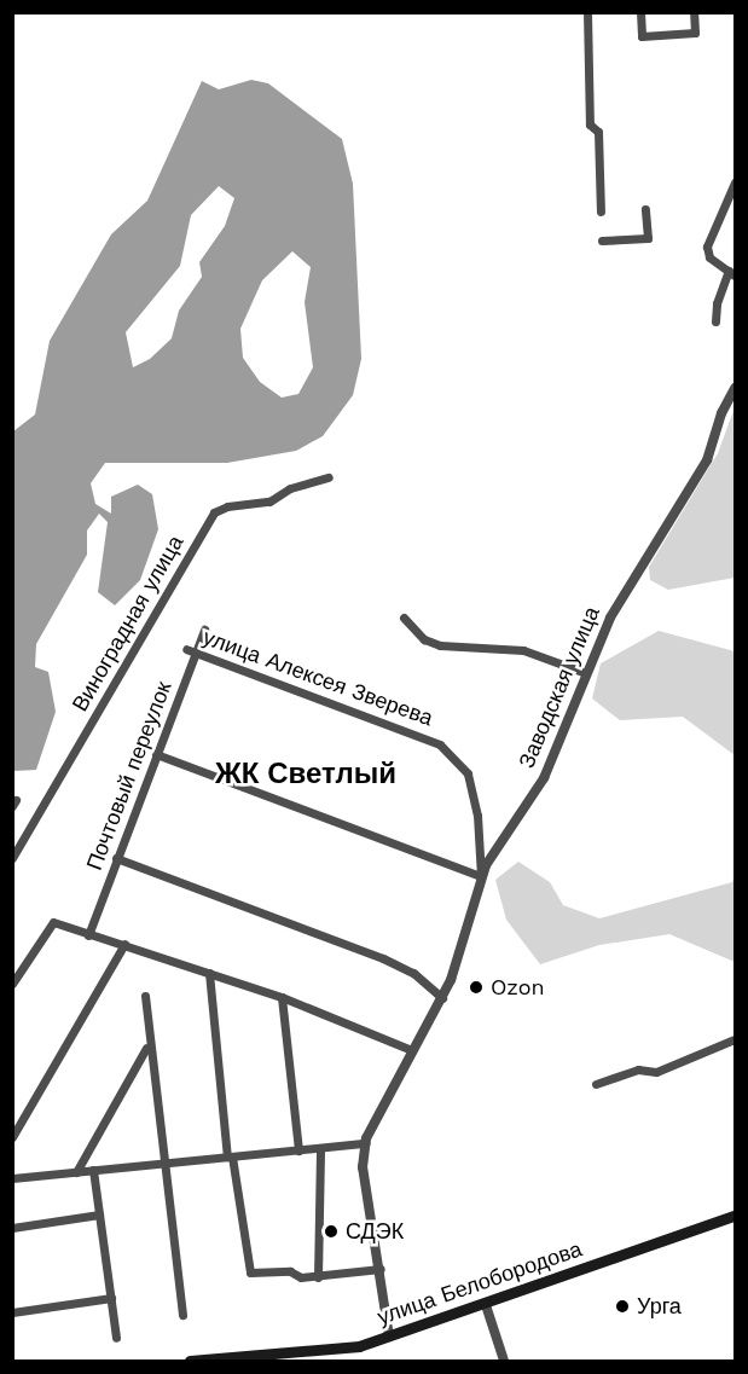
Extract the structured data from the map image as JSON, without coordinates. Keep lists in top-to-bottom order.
{
  "streets": {
    "main road": ["улица Белобородова"],
    "street": [
      "Виноградная улица",
      "улица Алексея Зверева",
      "Заводская улица",
      "Почтовый переулок"
    ]
  },
  "crossings": [
    ["улица Алексея Зверева", "Заводская улица"],
    ["улица Алексея Зверева", "Почтовый переулок"],
    ["Заводская улица", "улица Белобородова"]
  ],
  "districts": ["ЖК Светлый"],
  "places": ["Ozon", "СДЭК", "Урга"]
}
